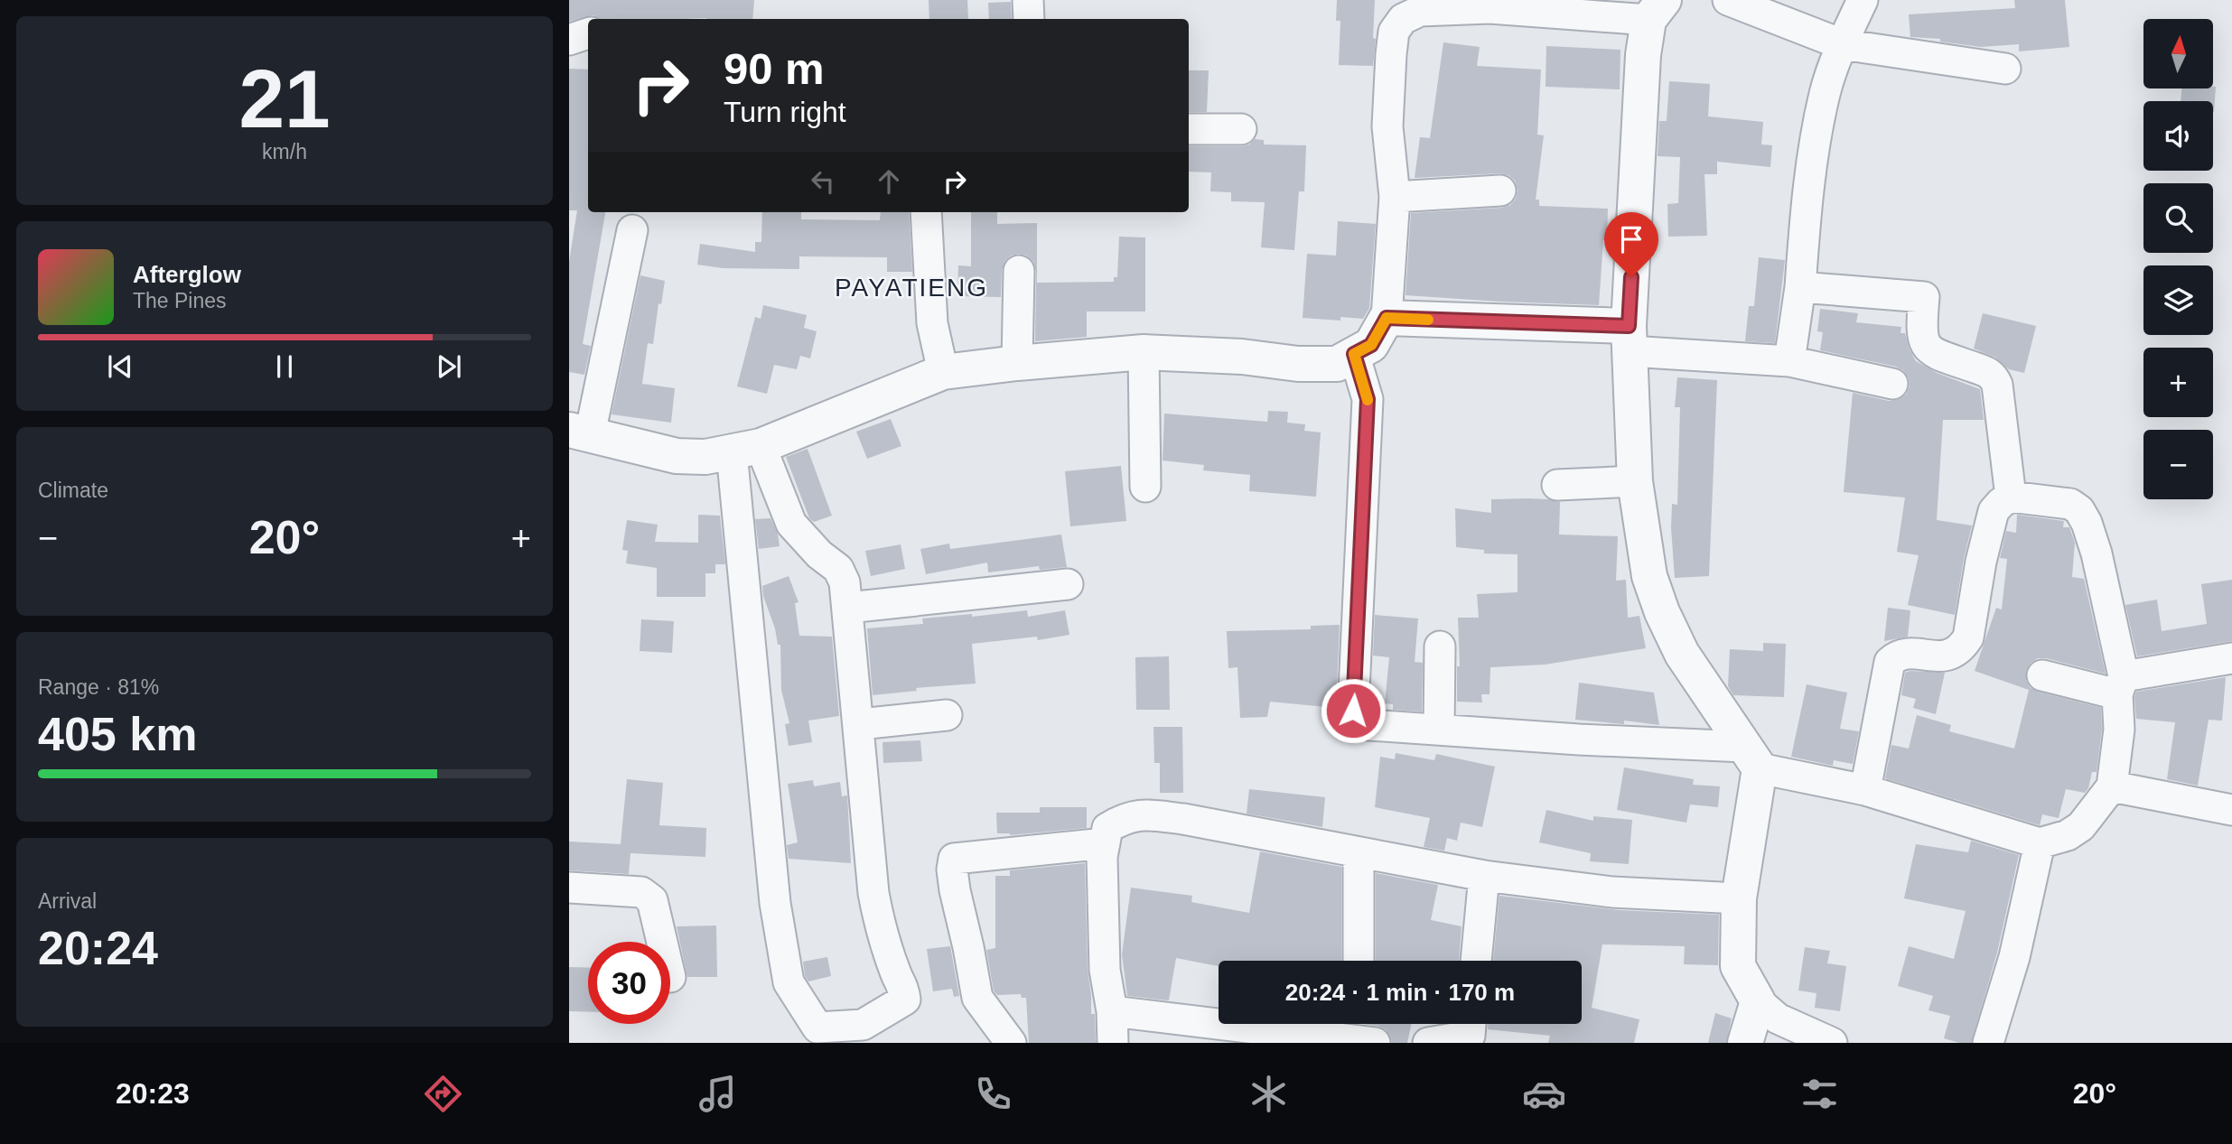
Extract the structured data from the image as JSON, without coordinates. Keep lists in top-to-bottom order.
{
  "districts": ["PAYATIENG"],
  "north": "top",
  "page": {
    "tile": [
      ["21", "km/h"],
      "Climate",
      ["Range · 81%", "405 km"],
      ["Arrival", "20:24"]
    ],
    "map_buttons": ["+", "−"],
    "turn": ["90 m", "Turn right"],
    "song": ["Afterglow", "The Pines"],
    "heat": ["−", "20°", "+"],
    "limit": "30",
    "trip": "20:24 · 1 min · 170 m",
    "tabs": ["20:23", "20°"]
  }
}
